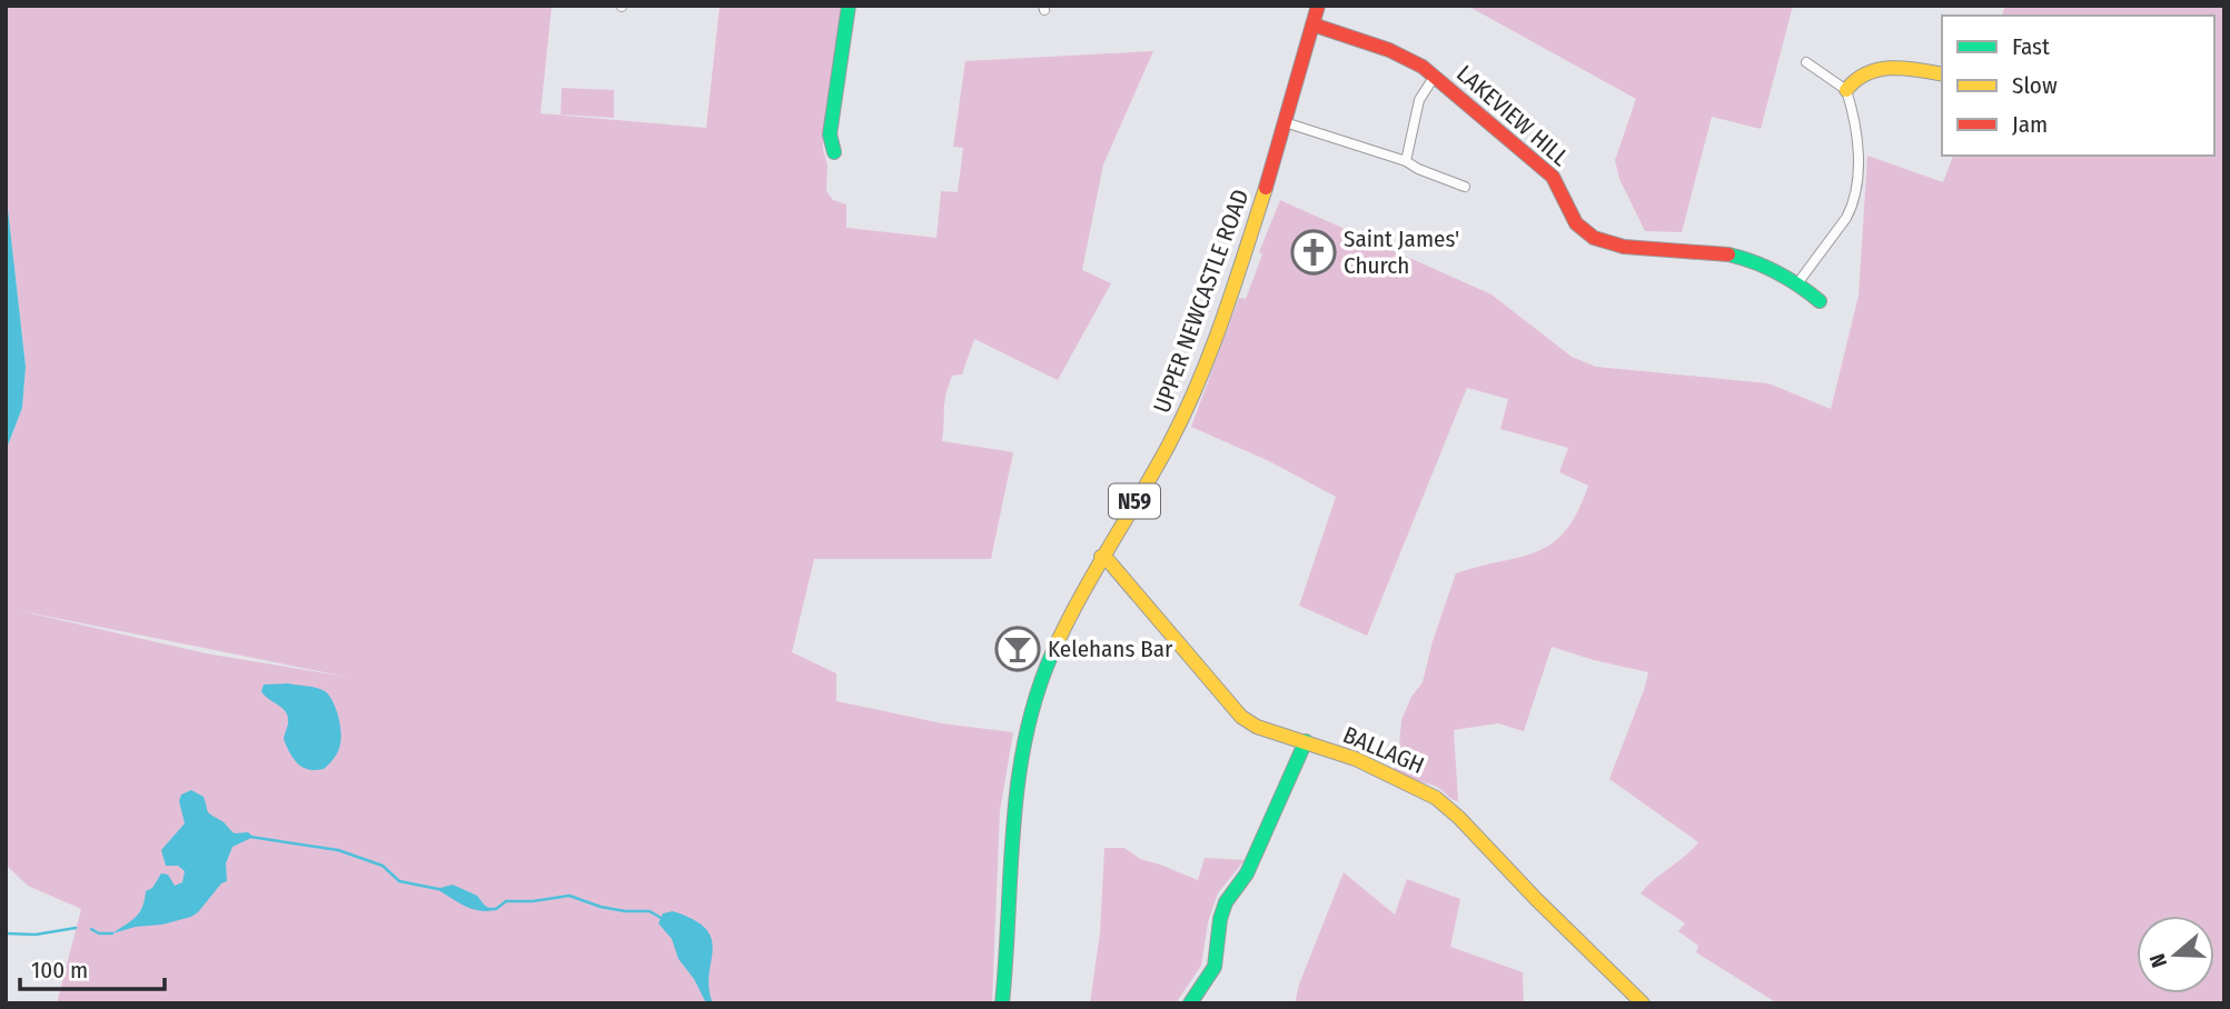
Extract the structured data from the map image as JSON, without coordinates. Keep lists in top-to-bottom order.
{
  "streets": {
    "street": [
      "LAKEVIEW HILL",
      "UPPER NEWCASTLE ROAD",
      "N59",
      "BALLAGH"
    ]
  },
  "crossings": [
    ["LAKEVIEW HILL", "UPPER NEWCASTLE ROAD"],
    ["UPPER NEWCASTLE ROAD", "BALLAGH"]
  ],
  "places": {
    "church": ["Saint James' Church"],
    "bar": ["Kelehans Bar"]
  },
  "legend": ["Fast", "Slow", "Jam"],
  "scale_bar": "100 m",
  "north": "left"
}
